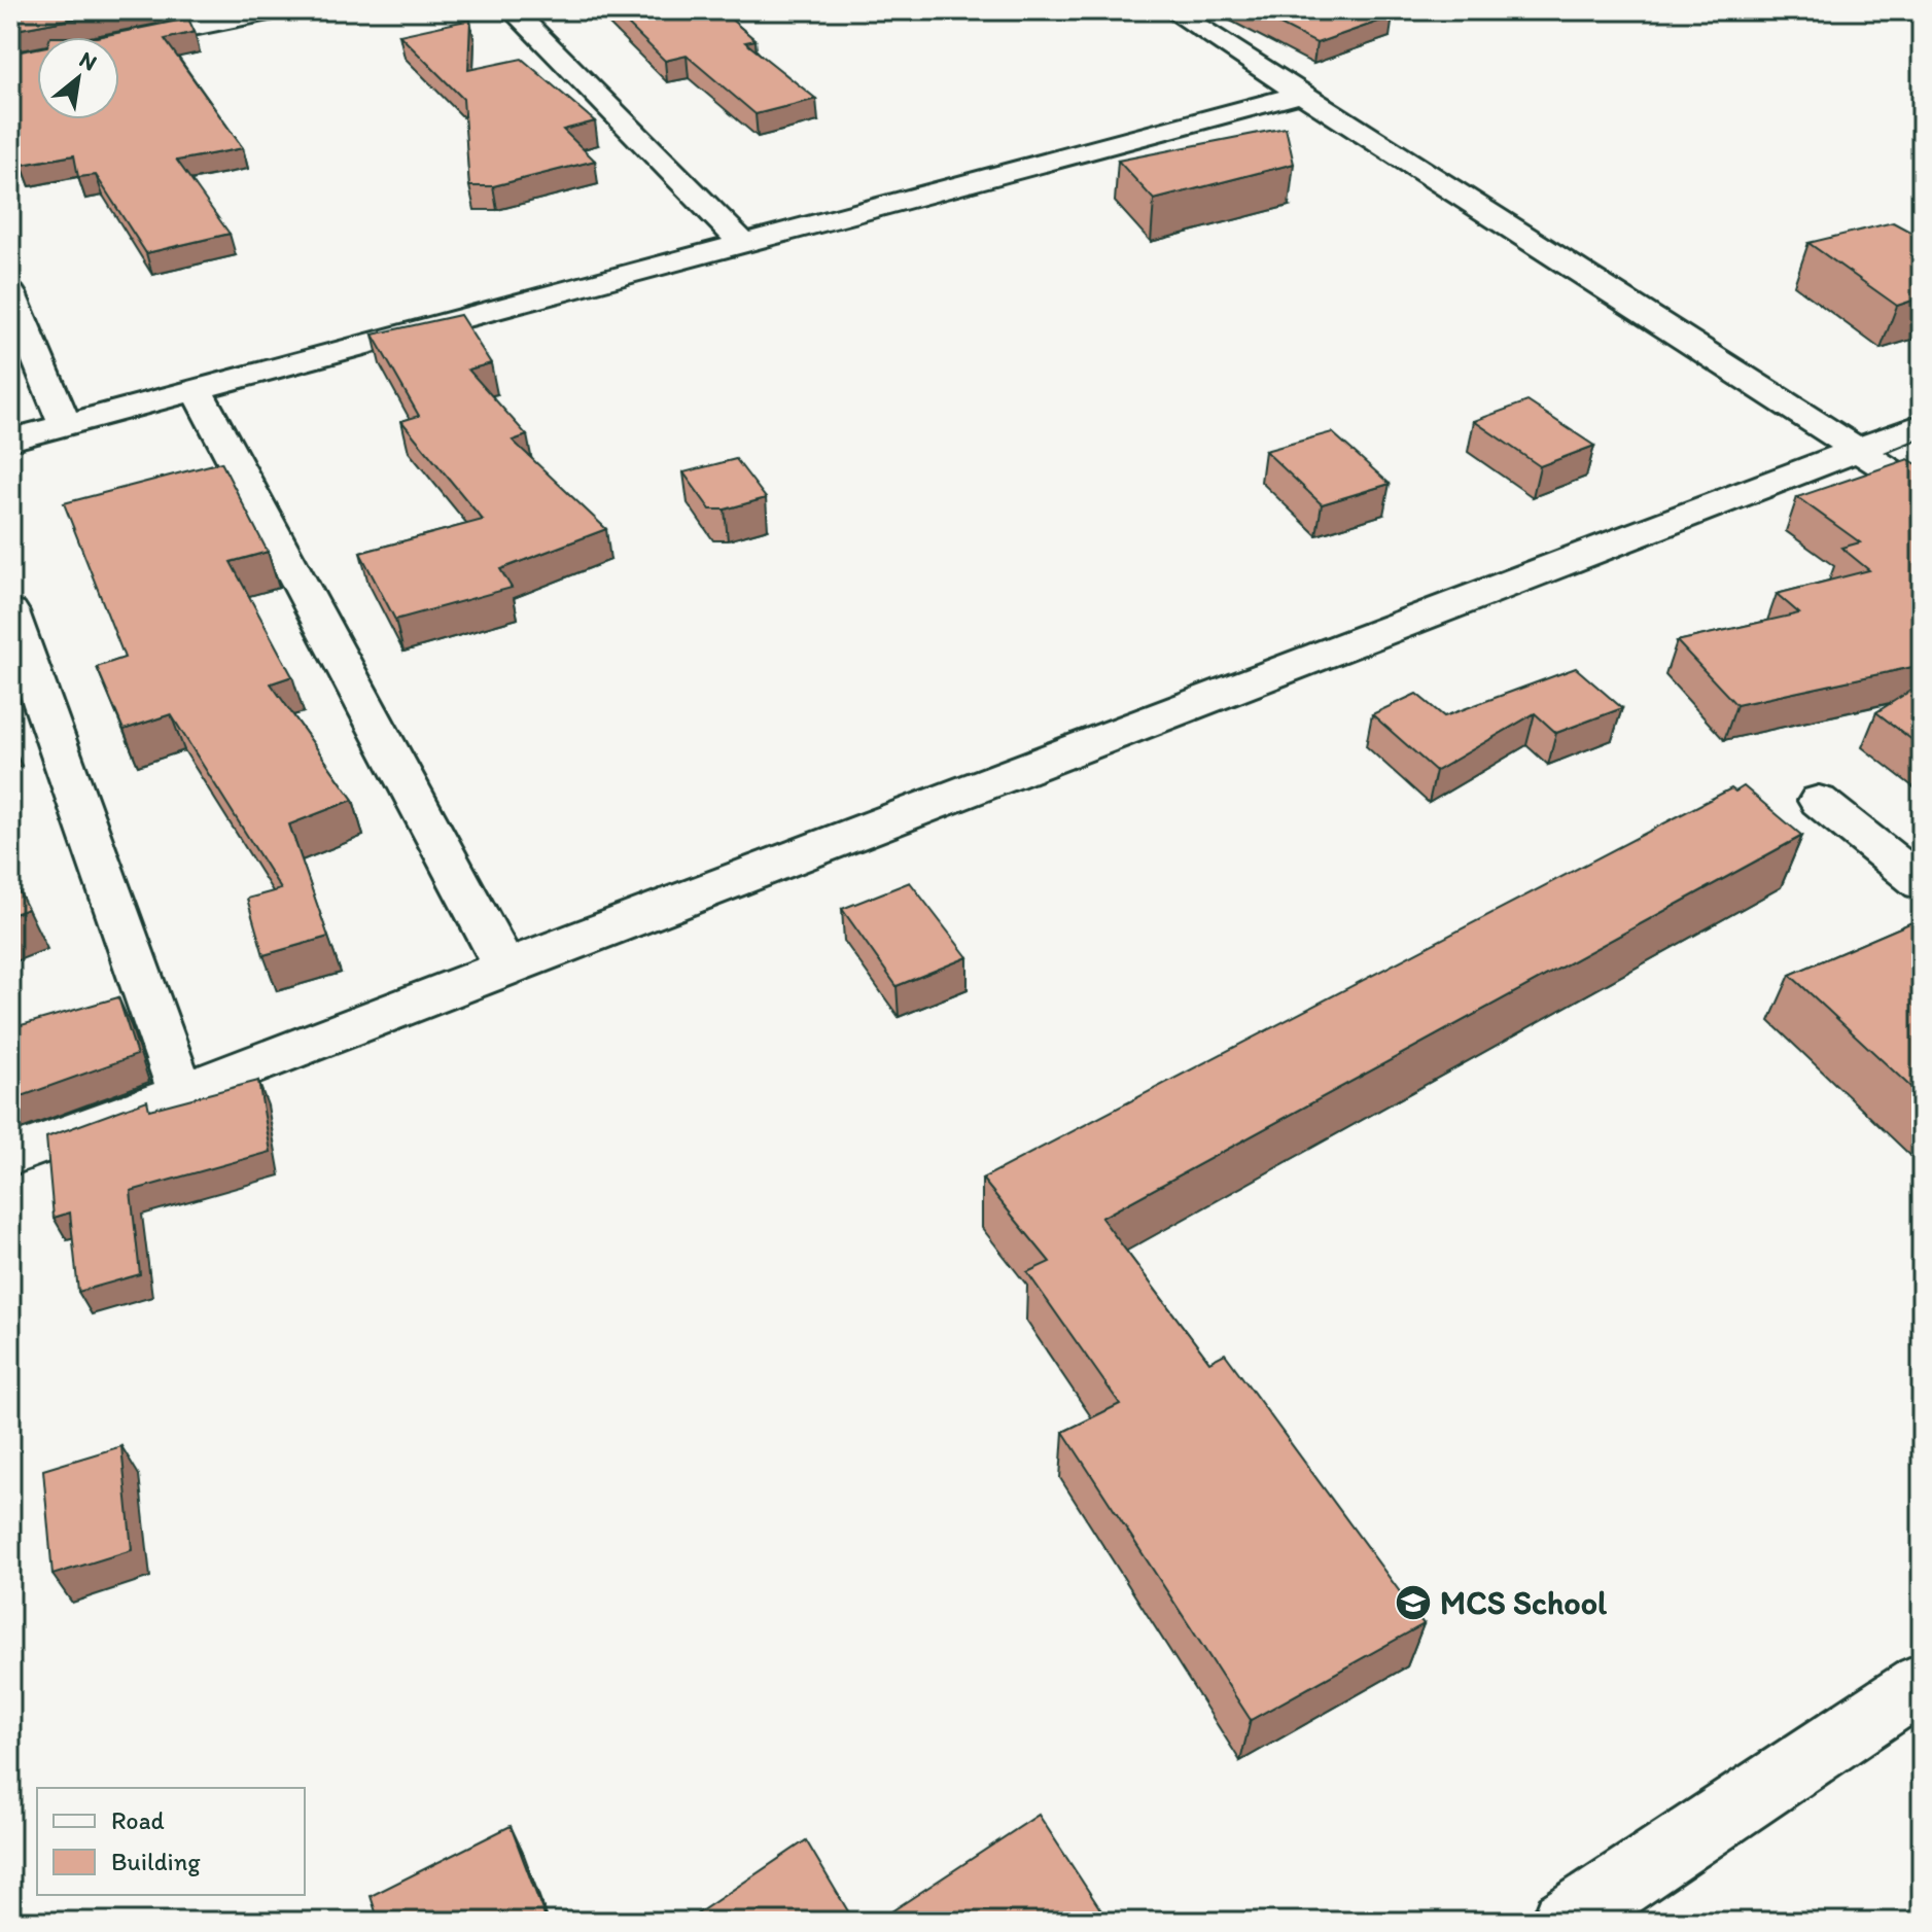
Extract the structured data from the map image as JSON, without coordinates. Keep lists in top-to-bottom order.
{
  "places": {
    "school or university": ["MCS School"]
  },
  "legend": ["Road", "Building"],
  "north": "top right"
}
